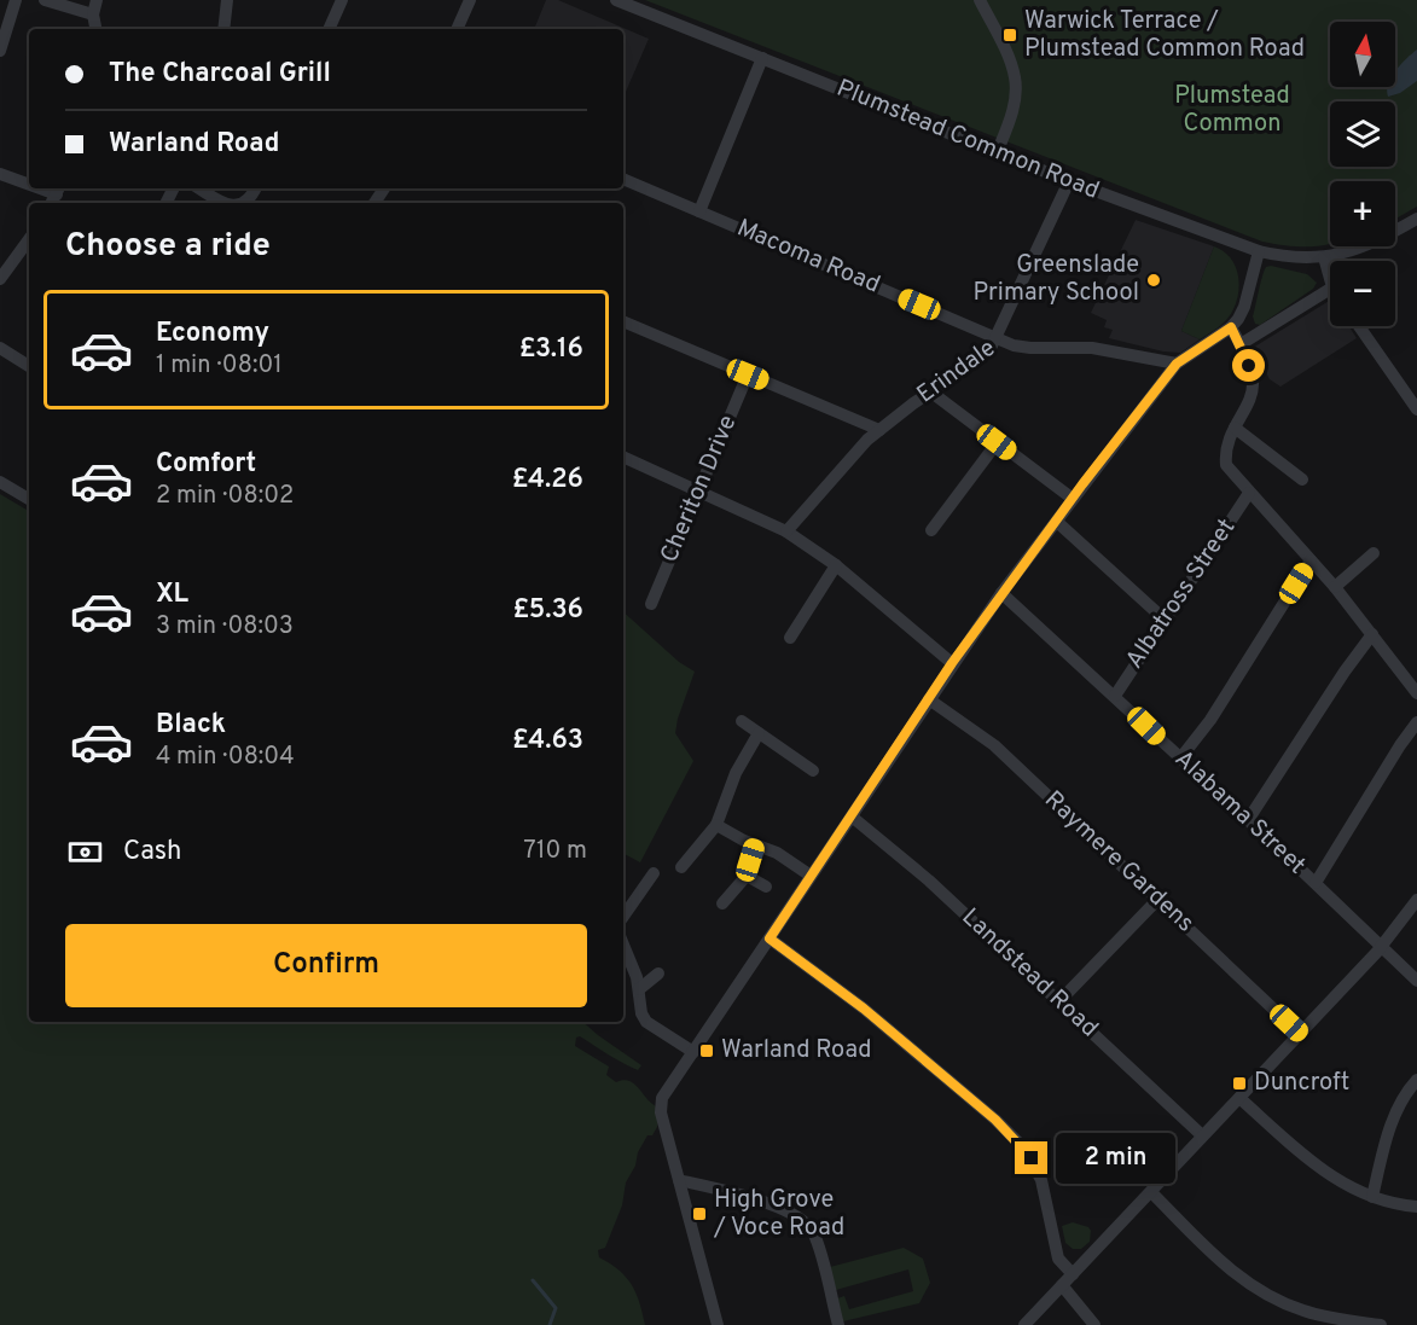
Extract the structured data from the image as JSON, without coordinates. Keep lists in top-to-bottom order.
{
  "streets": {
    "street": [
      "Plumstead Common Road",
      "Macoma Road",
      "Erindale",
      "Cheriton Drive",
      "Albatross Street",
      "Alabama Street",
      "Raymere Gardens",
      "Landstead Road"
    ]
  },
  "crossings": [
    ["Macoma Road", "Erindale"],
    ["Albatross Street", "Alabama Street"]
  ],
  "parks": ["Plumstead Common"],
  "places": {
    "transit": [
      "Warwick Terrace / Plumstead Common Road",
      "Warland Road",
      "Duncroft",
      "High Grove / Voce Road"
    ],
    "other": ["Greenslade Primary School"]
  },
  "north": "top",
  "page": {
    "map_buttons": ["+", "−"],
    "banner": ["The Charcoal Grill", "Warland Road"],
    "heading": "Choose a ride",
    "list": [
      {
        "name": "Economy",
        "note": "1 min · 08:01",
        "value": "£3.16"
      },
      {
        "name": "Comfort",
        "note": "2 min · 08:02",
        "value": "£4.26"
      },
      {
        "name": "XL",
        "note": "3 min · 08:03",
        "value": "£5.36"
      },
      {
        "name": "Black",
        "note": "4 min · 08:04",
        "value": "£4.63"
      }
    ],
    "pay": ["Cash", "710 m"],
    "buttons": "Confirm",
    "bubble": "2 min"
  }
}
